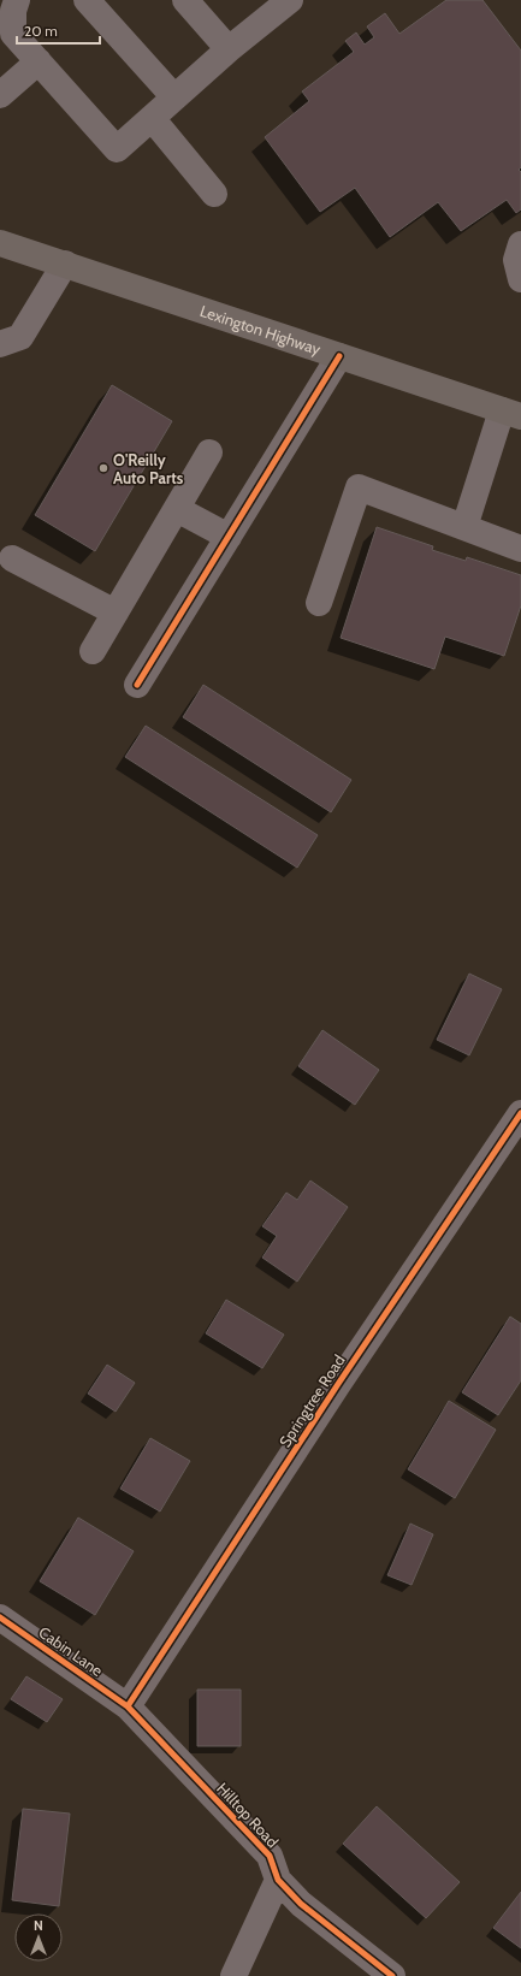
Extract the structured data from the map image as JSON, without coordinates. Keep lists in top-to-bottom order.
{
  "streets": {
    "highway": ["Lexington Highway"],
    "street": ["Springtree Road", "Cabin Lane", "Hilltop Road"]
  },
  "crossings": [
    ["Springtree Road", "Cabin Lane"],
    ["Springtree Road", "Hilltop Road"],
    ["Cabin Lane", "Hilltop Road"]
  ],
  "places": ["O'Reilly Auto Parts"],
  "scale_bar": "20 m",
  "north": "top"
}
